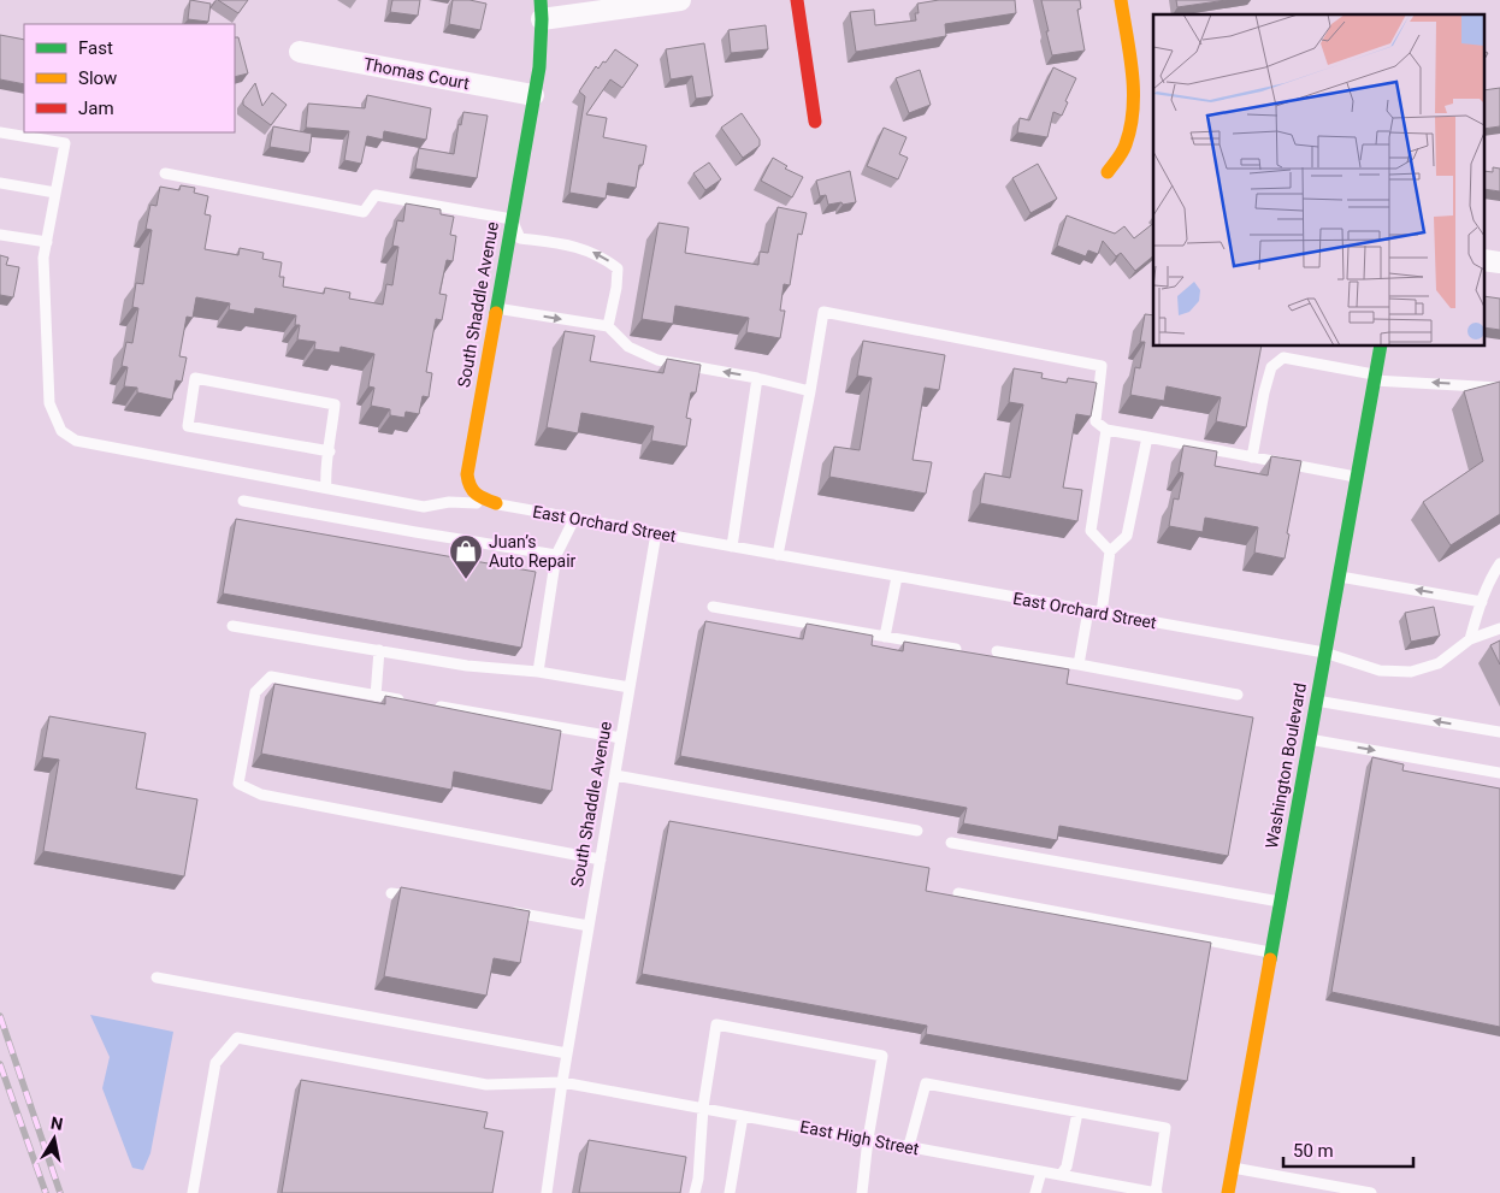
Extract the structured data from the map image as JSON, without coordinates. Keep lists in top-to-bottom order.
{
  "streets": {
    "street": ["Thomas Court", "South Shaddle Avenue", "Washington Boulevard"],
    "lane": ["East Orchard Street", "East High Street"]
  },
  "crossings": [
    ["Thomas Court", "South Shaddle Avenue"],
    ["South Shaddle Avenue", "East Orchard Street"],
    ["South Shaddle Avenue", "East High Street"],
    ["East Orchard Street", "Washington Boulevard"]
  ],
  "places": {
    "shop": ["Juan’s Auto Repair"]
  },
  "legend": ["Fast", "Slow", "Jam"],
  "scale_bar": "50 m",
  "north": "top"
}
